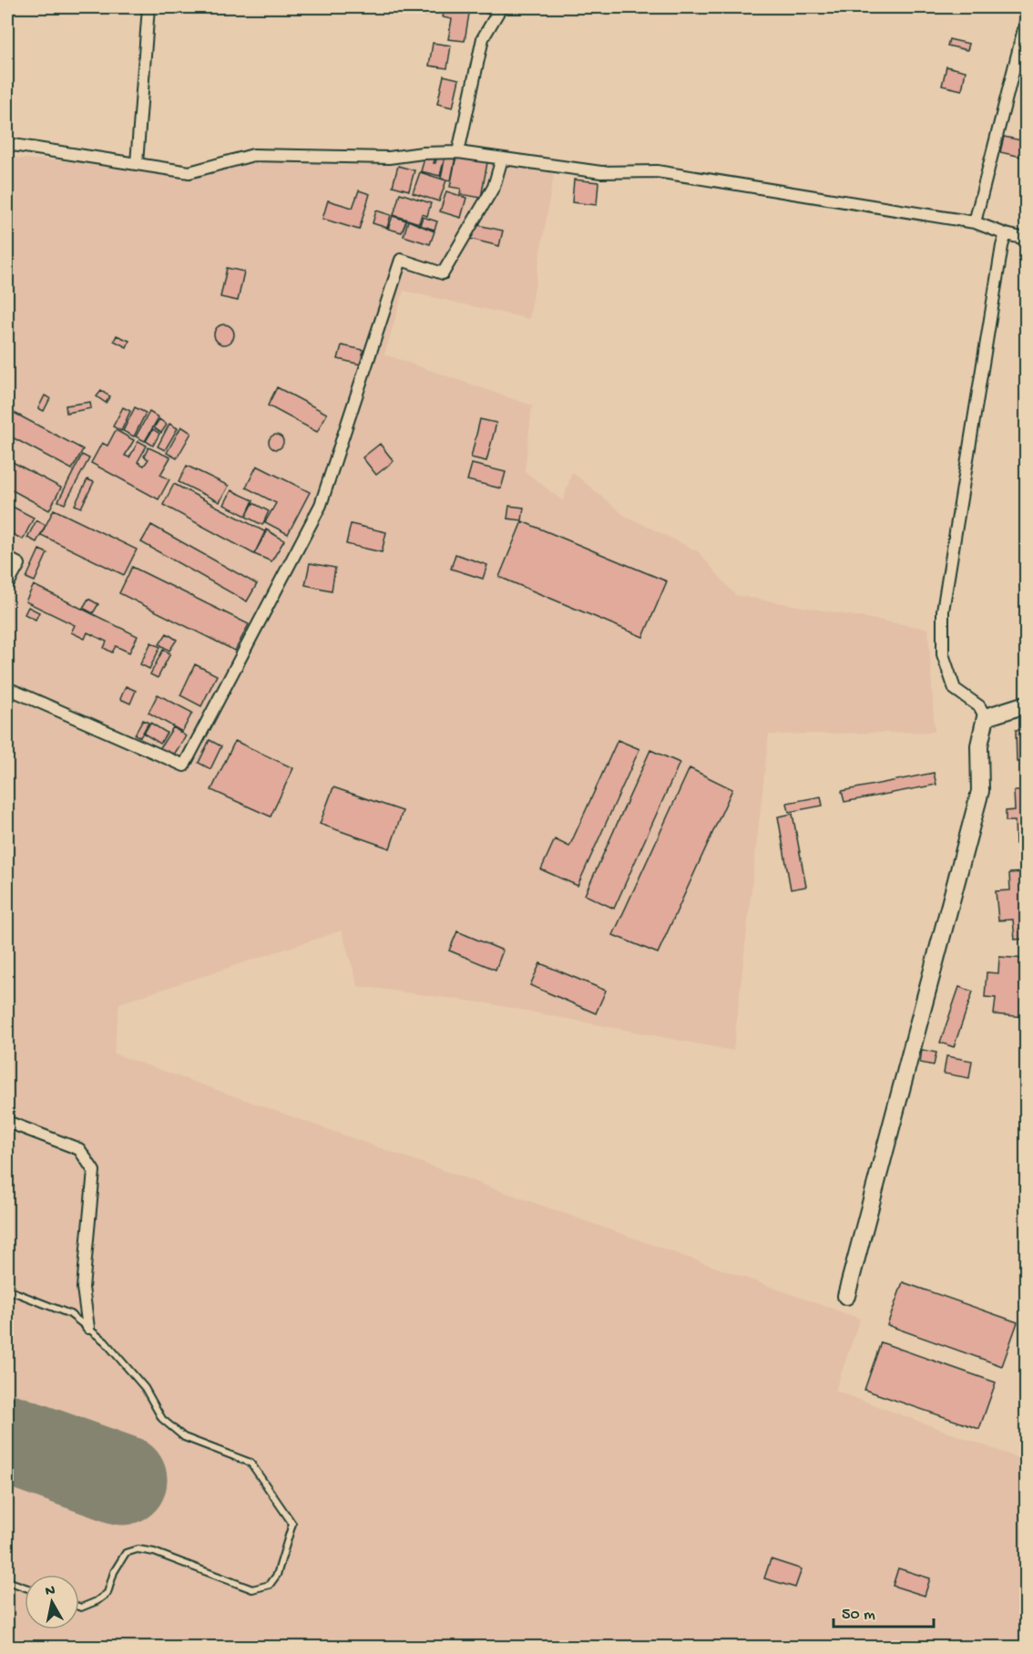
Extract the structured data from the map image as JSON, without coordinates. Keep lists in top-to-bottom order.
{
  "scale_bar": "50 m",
  "north": "top"
}
